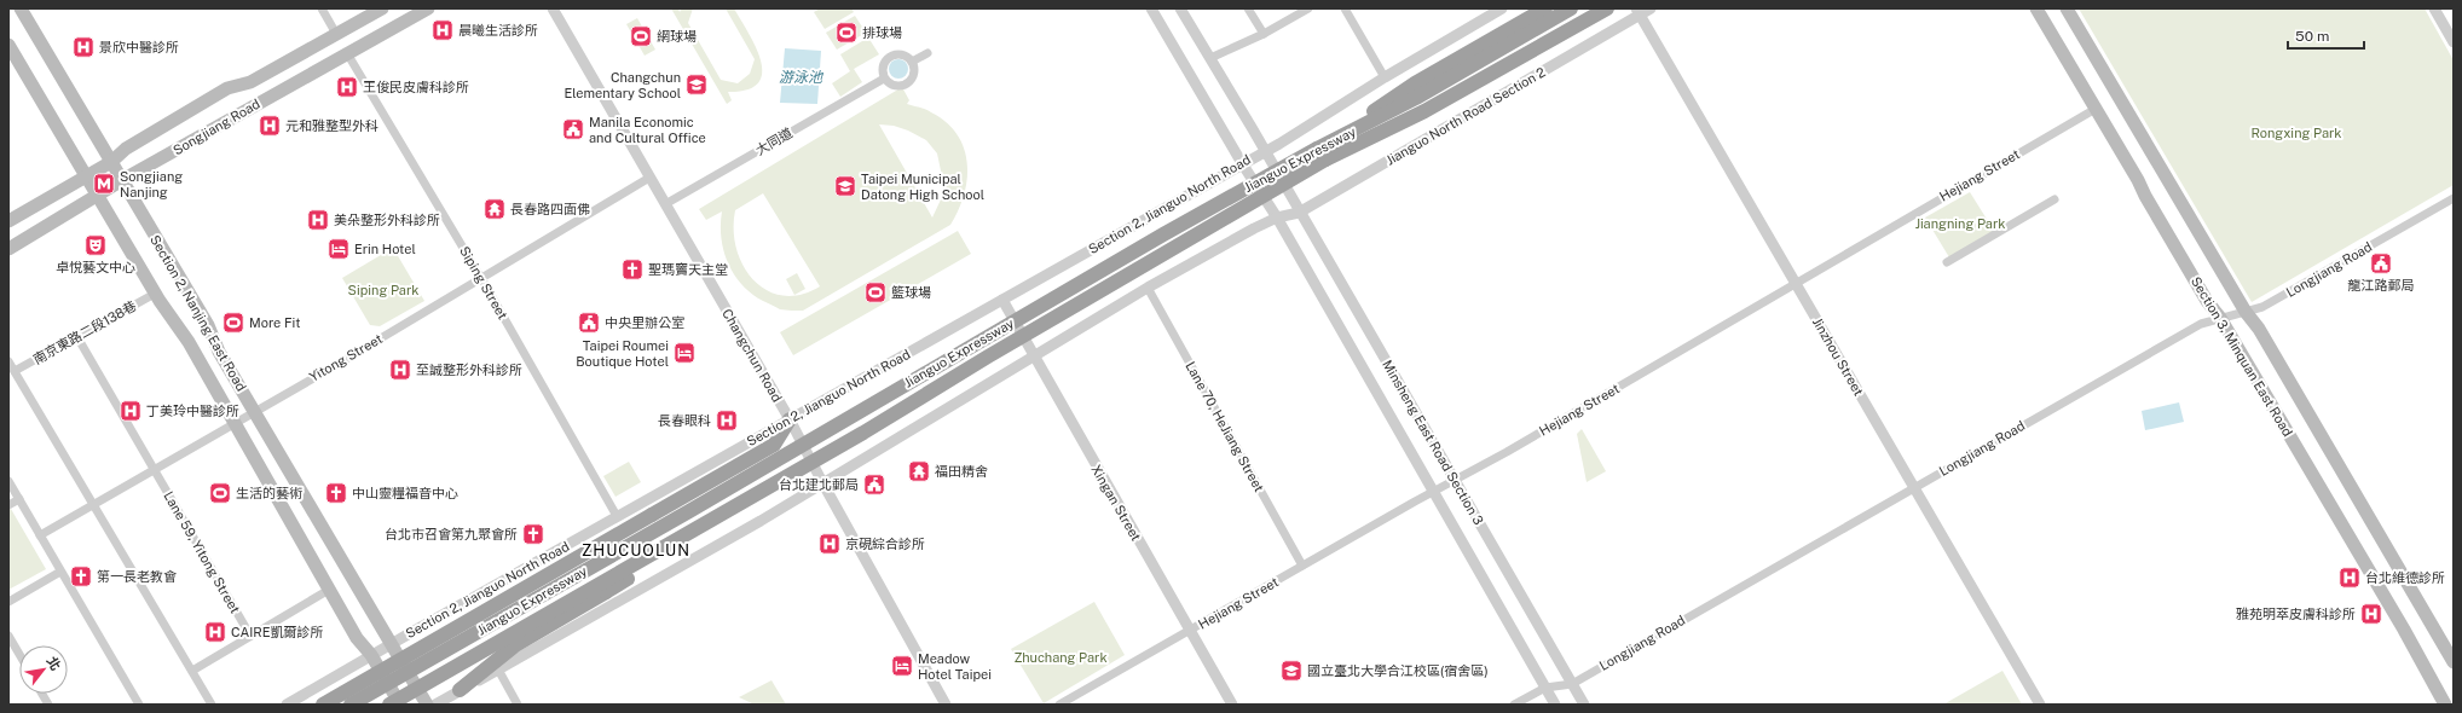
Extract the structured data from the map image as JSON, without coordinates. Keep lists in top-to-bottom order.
{
  "streets": {
    "highway": ["Jianguo Expressway"],
    "main road": ["Songjiang Road", "Section 2, Nanjing East Road", "Section 3, Minquan East Road"],
    "street": [
      "Jianguo North Road Section 2",
      "大同道",
      "Hejiang Street",
      "Section 2, Jianguo North Road",
      "Longjiang Road",
      "Siping Street",
      "南京東路二段138巷",
      "Changchun Road",
      "Jinzhou Street",
      "Yitong Street",
      "Lane 70, HeJiang Street",
      "Minsheng East Road Section 3",
      "Xingan Street",
      "Lane 59, Yitong Street"
    ]
  },
  "crossings": [
    ["Jianguo North Road Section 2", "Jinzhou Street"],
    ["Jianguo North Road Section 2", "Minsheng East Road Section 3"],
    ["Songjiang Road", "Siping Street"],
    ["Songjiang Road", "Section 2, Nanjing East Road"],
    ["大同道", "Changchun Road"],
    ["Hejiang Street", "Jinzhou Street"],
    ["Hejiang Street", "Section 3, Minquan East Road"],
    ["Hejiang Street", "Lane 70, HeJiang Street"],
    ["Hejiang Street", "Minsheng East Road Section 3"],
    ["Hejiang Street", "Xingan Street"],
    ["Section 2, Jianguo North Road", "Siping Street"],
    ["Section 2, Jianguo North Road", "Section 2, Nanjing East Road"],
    ["Section 2, Jianguo North Road", "Changchun Road"],
    ["Section 2, Jianguo North Road", "Minsheng East Road Section 3"],
    ["Section 2, Jianguo North Road", "Xingan Street"],
    ["Longjiang Road", "Jinzhou Street"],
    ["Longjiang Road", "Section 3, Minquan East Road"],
    ["Longjiang Road", "Minsheng East Road Section 3"],
    ["Siping Street", "Yitong Street"],
    ["Section 2, Nanjing East Road", "南京東路二段138巷"],
    ["Section 2, Nanjing East Road", "Yitong Street"],
    ["南京東路二段138巷", "Lane 59, Yitong Street"],
    ["Changchun Road", "Yitong Street"],
    ["Yitong Street", "Lane 59, Yitong Street"]
  ],
  "districts": ["ZHUCUOLUN"],
  "water": ["游泳池"],
  "parks": [
    "Rongxing Park",
    "Jiangning Park",
    "Siping Park",
    "Zhuchang Park"
  ],
  "places": {
    "hospital": [
      "晨曦生活診所",
      "景欣中醫診所",
      "王俊民皮膚科診所",
      "元和雅整型外科",
      "美朵整形外科診所",
      "至誠整形外科診所",
      "丁美玲中醫診所",
      "長春眼科",
      "京硯綜合診所",
      "台北維德診所",
      "雅苑明萃皮膚科診所",
      "CAIRE凱爾診所"
    ],
    "sports": [
      "排球場",
      "網球場",
      "籃球場",
      "More Fit",
      "生活的藝術"
    ],
    "school or university": ["Changchun Elementary School", "Taipei Municipal Datong High School", "國立臺北大學合江校區(宿舍區)"],
    "public building": [
      "Manila Economic and Cultural Office",
      "龍江路郵局",
      "中央里辦公室",
      "台北建北郵局"
    ],
    "metro station": ["Songjiang Nanjing"],
    "temple": ["長春路四面佛", "福田精舍"],
    "theatre": ["卓悅藝文中心"],
    "hotel": ["Erin Hotel", "Taipei Roumei Boutique Hotel", "Meadow Hotel Taipei"],
    "church": [
      "聖瑪竇天主堂",
      "中山靈糧福音中心",
      "台北市召會第九聚會所",
      "第一長老教會"
    ]
  },
  "scale_bar": "50 m",
  "north": "top right"
}
